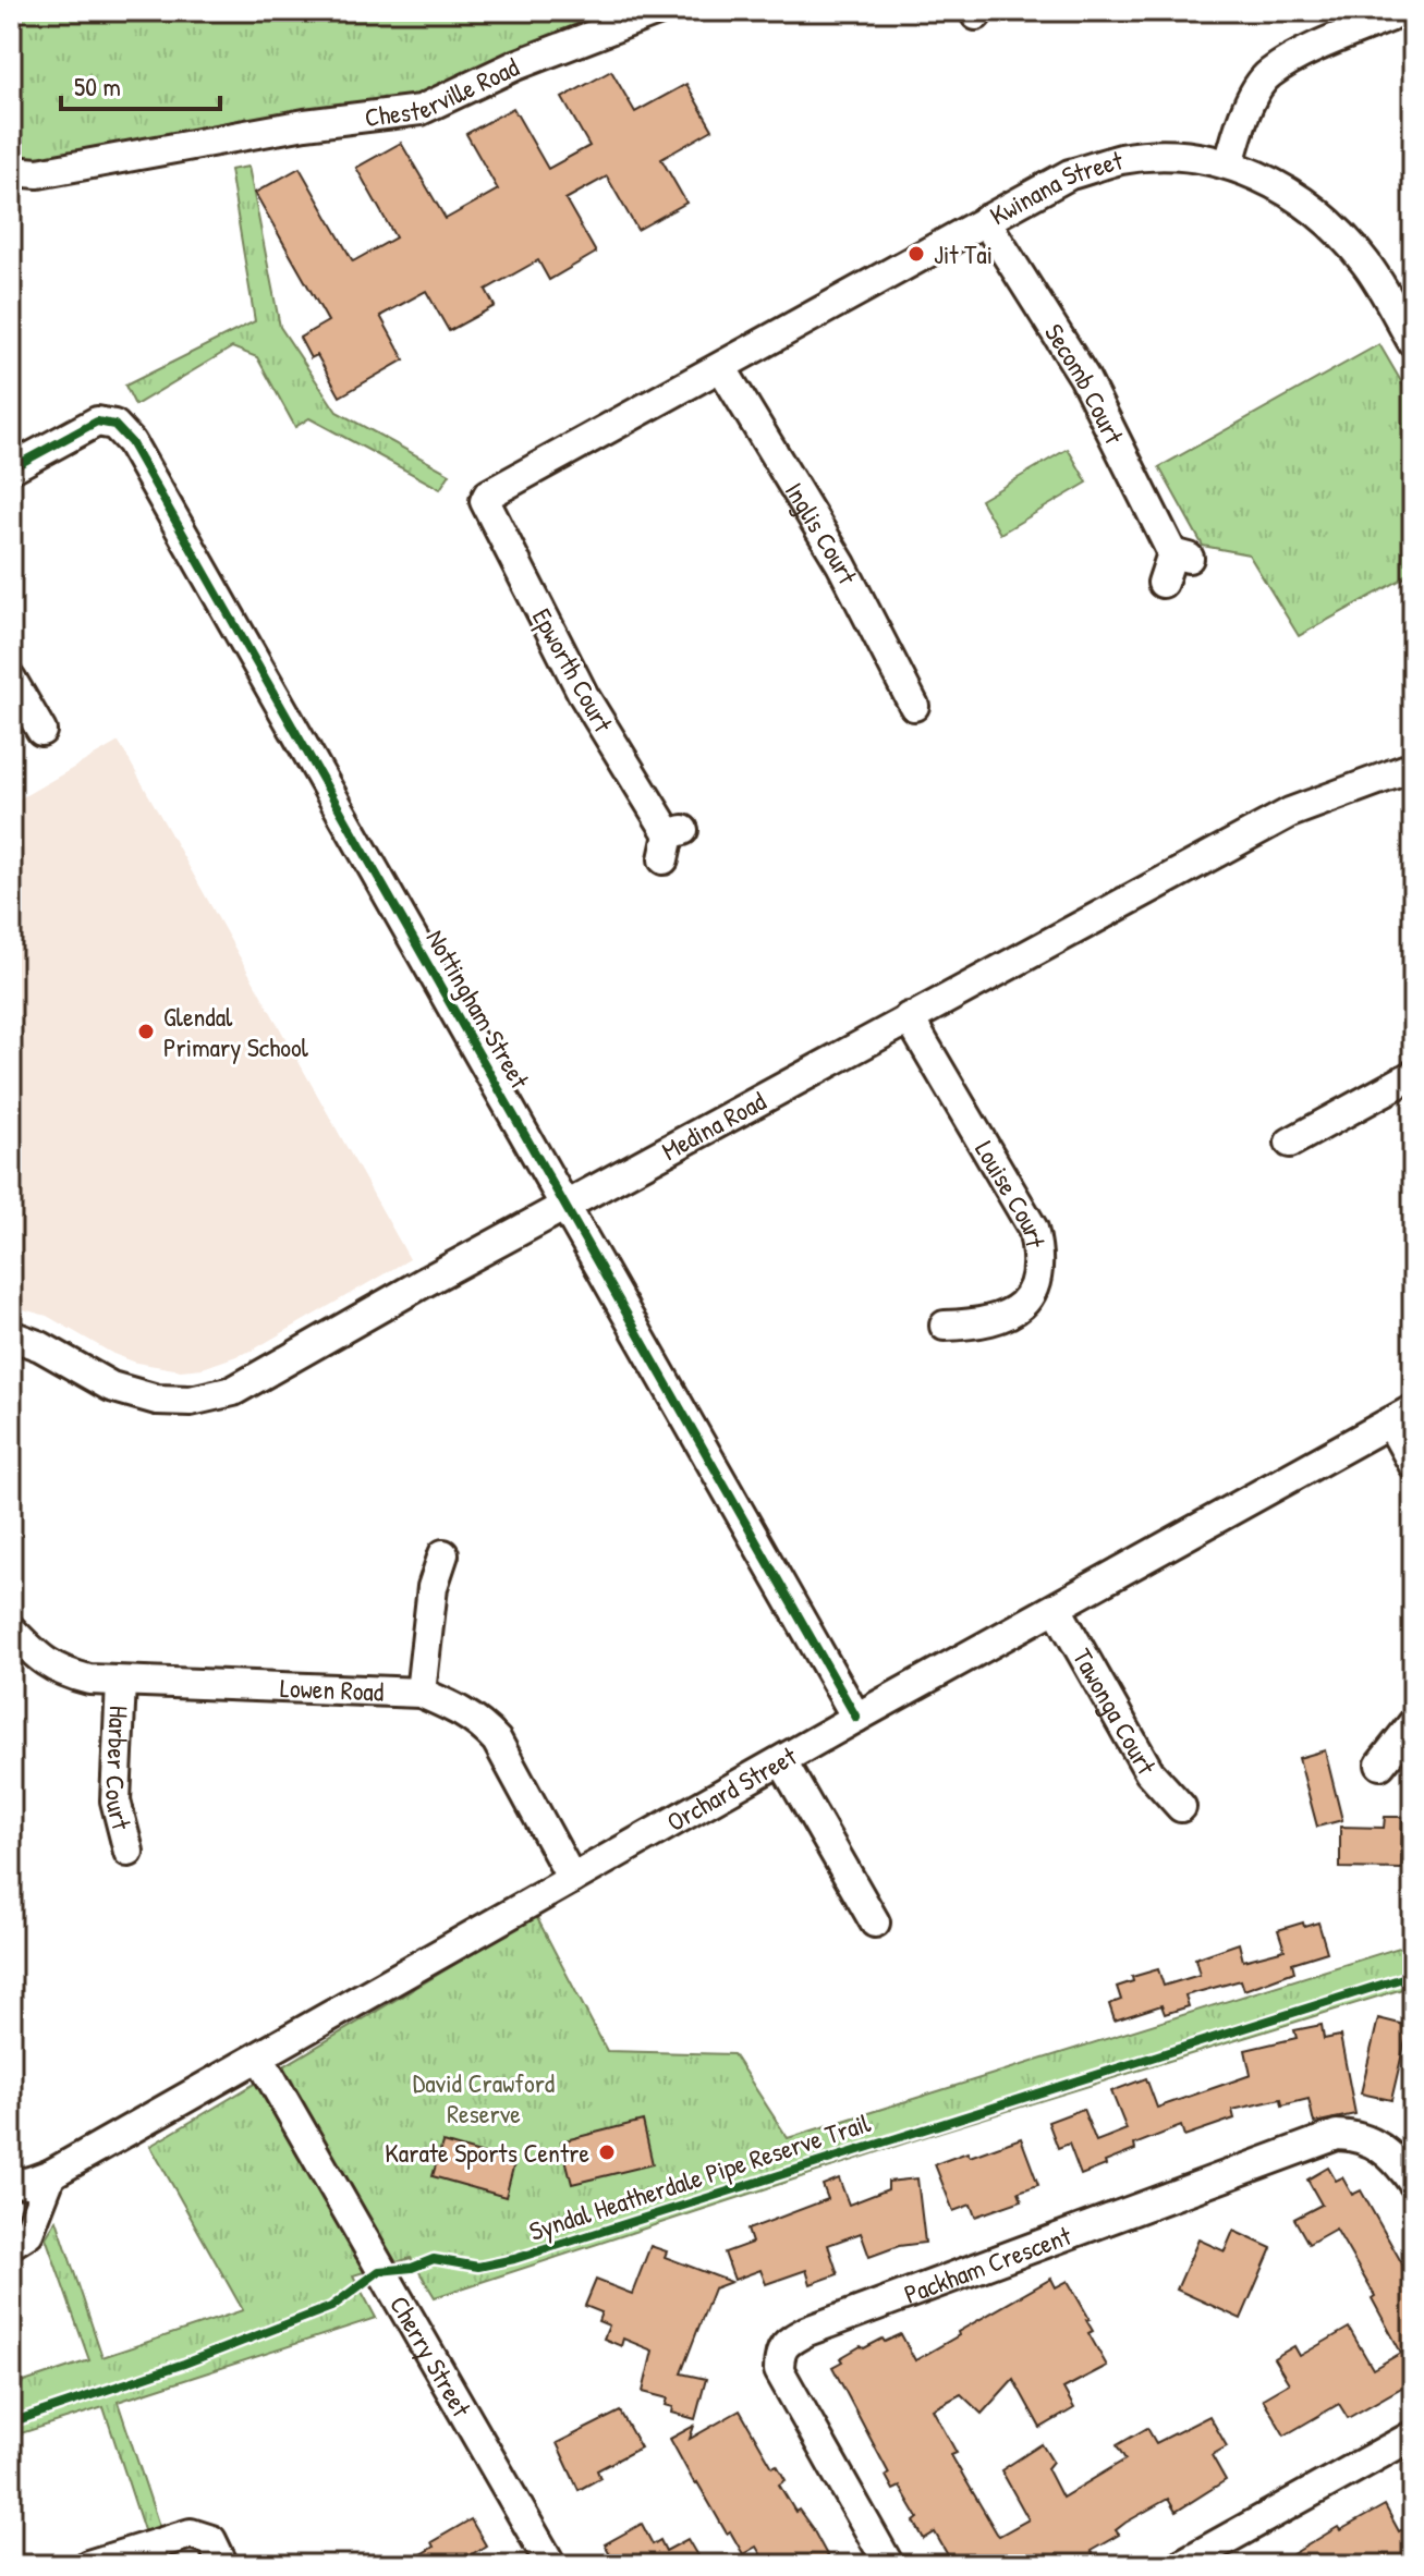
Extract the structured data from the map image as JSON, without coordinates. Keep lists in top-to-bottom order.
{
  "streets": {
    "street": [
      "Chesterville Road",
      "Kwinana Street",
      "Secomb Court",
      "Inglis Court",
      "Epworth Court",
      "Nottingham Street",
      "Medina Road",
      "Louise Court",
      "Lowen Road",
      "Tawonga Court",
      "Harber Court",
      "Orchard Street",
      "Packham Crescent",
      "Cherry Street"
    ],
    "cycle path": ["Syndal Heatherdale Pipe Reserve Trail"]
  },
  "crossings": [
    ["Kwinana Street", "Secomb Court"],
    ["Kwinana Street", "Inglis Court"],
    ["Kwinana Street", "Epworth Court"],
    ["Nottingham Street", "Medina Road"],
    ["Nottingham Street", "Orchard Street"],
    ["Medina Road", "Louise Court"],
    ["Lowen Road", "Harber Court"],
    ["Lowen Road", "Orchard Street"],
    ["Tawonga Court", "Orchard Street"],
    ["Orchard Street", "Cherry Street"]
  ],
  "parks": ["David Crawford Reserve"],
  "places": ["Jit Tai", "Glendal Primary School", "Karate Sports Centre"],
  "scale_bar": "50 m"
}
